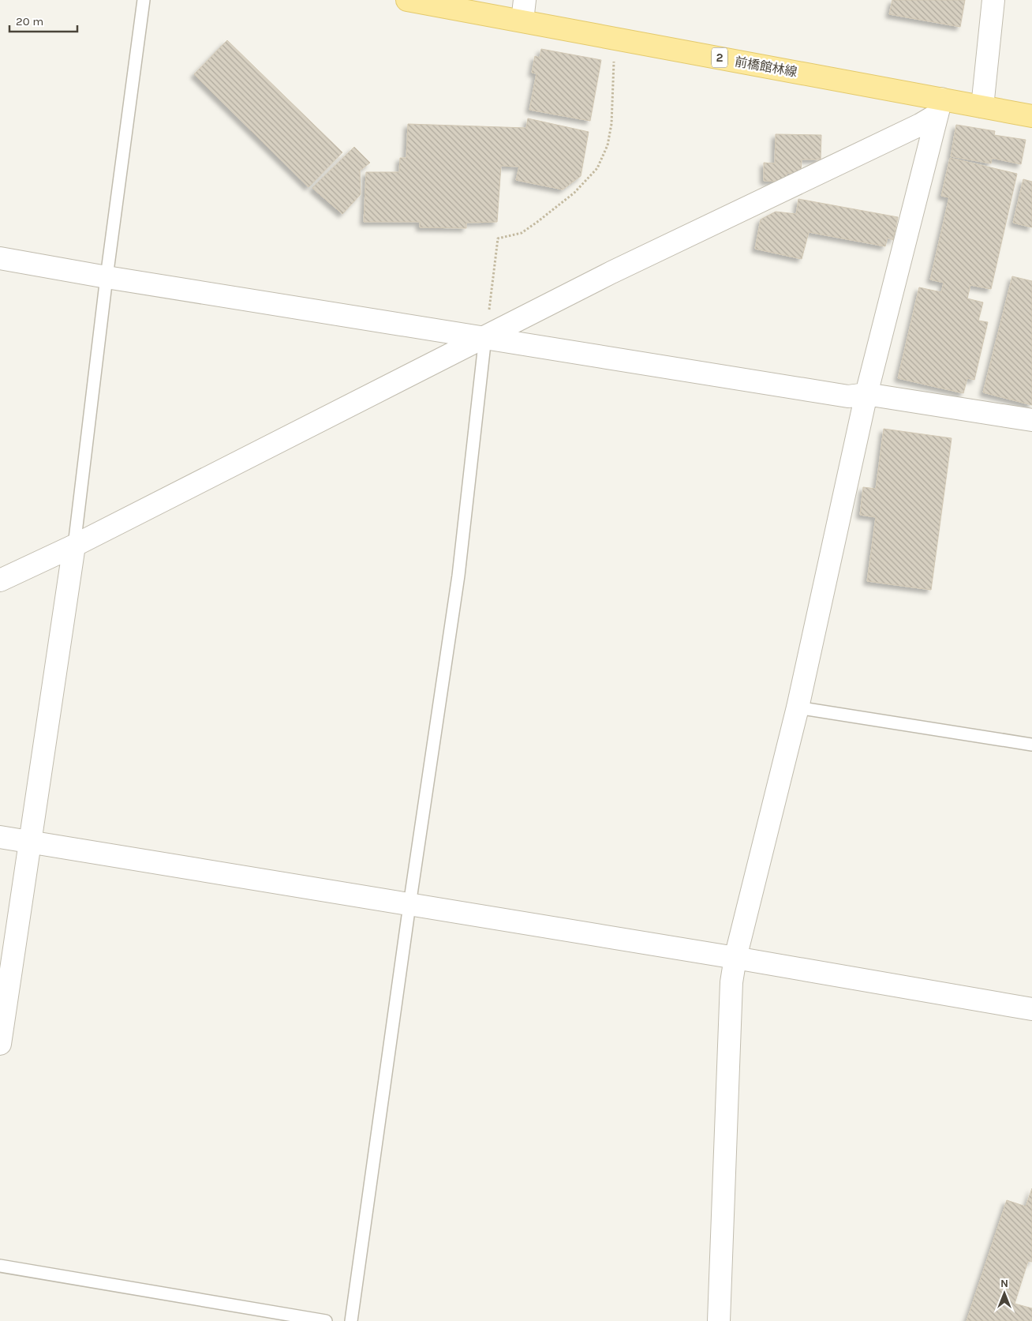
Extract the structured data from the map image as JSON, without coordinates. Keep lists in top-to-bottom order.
{
  "streets": {
    "main road": ["2", "前橋館林線"]
  },
  "scale_bar": "20 m",
  "north": "top"
}
